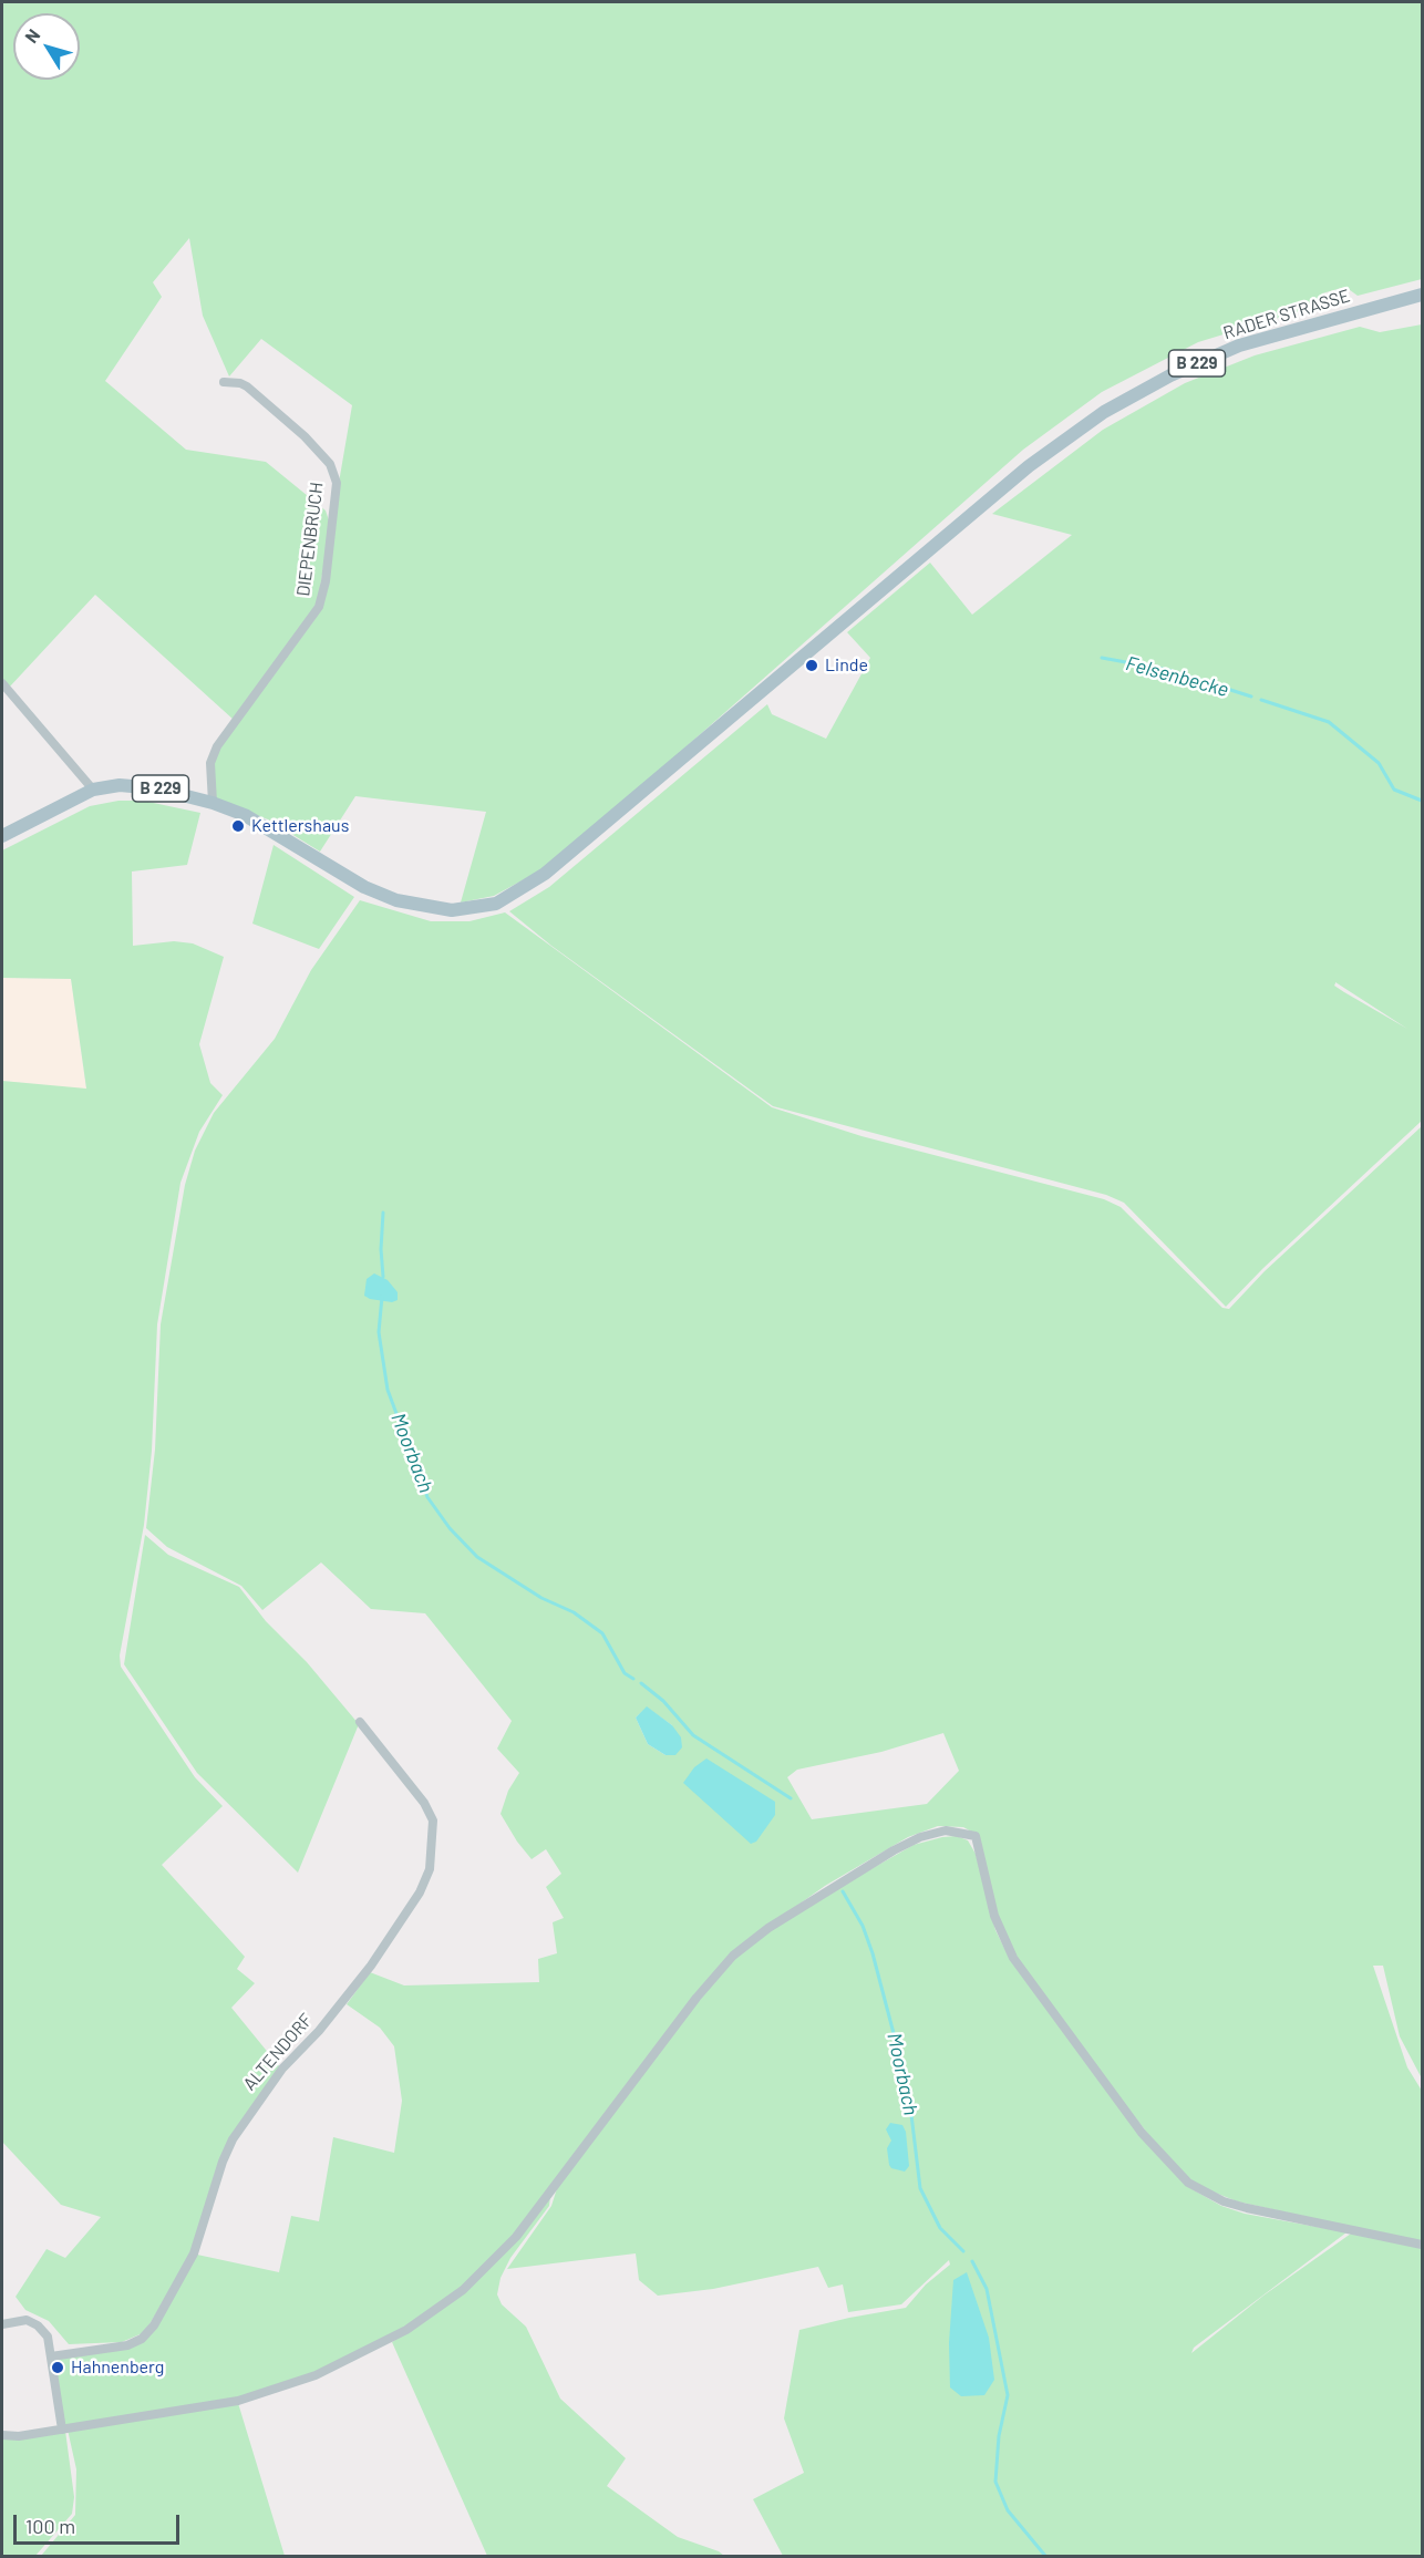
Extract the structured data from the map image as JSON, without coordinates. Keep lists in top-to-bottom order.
{
  "streets": {
    "main road": ["RADER STRASSE", "B 229"],
    "street": ["DIEPENBRUCH", "ALTENDORF"]
  },
  "crossings": [
    ["RADER STRASSE", "B 229"],
    ["RADER STRASSE", "DIEPENBRUCH"],
    ["B 229", "DIEPENBRUCH"]
  ],
  "water": ["Felsenbecke", "Moorbach"],
  "places": ["Linde", "Kettlershaus", "Hahnenberg"],
  "scale_bar": "100 m",
  "north": "top left"
}
